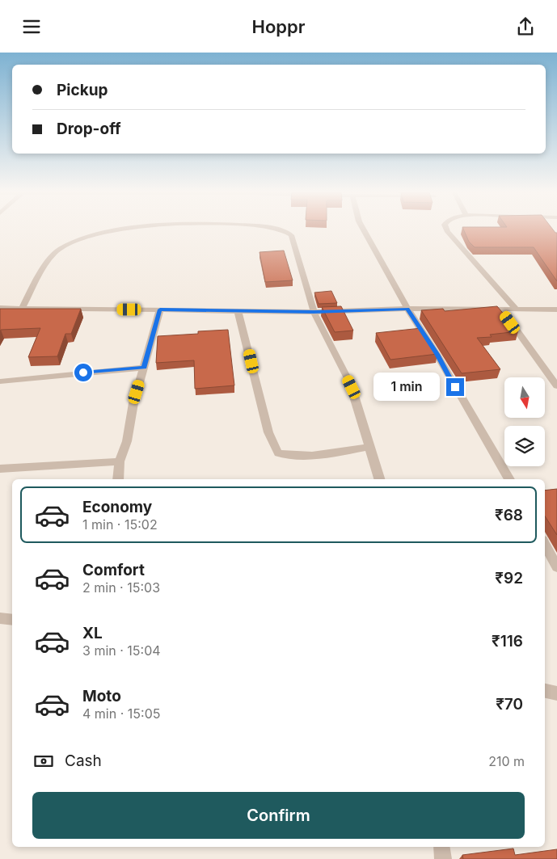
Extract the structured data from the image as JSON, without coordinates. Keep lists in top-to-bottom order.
{
  "north": "bottom",
  "page": {
    "header": "Hoppr",
    "banner": ["Pickup", "Drop-off"],
    "bubble": "1 min",
    "list": [
      {
        "name": "Economy",
        "note": "1 min · 15:02",
        "value": "₹68"
      },
      {
        "name": "Comfort",
        "note": "2 min · 15:03",
        "value": "₹92"
      },
      {
        "name": "XL",
        "note": "3 min · 15:04",
        "value": "₹116"
      },
      {
        "name": "Moto",
        "note": "4 min · 15:05",
        "value": "₹70"
      }
    ],
    "pay": ["Cash", "210 m"],
    "buttons": "Confirm"
  }
}
